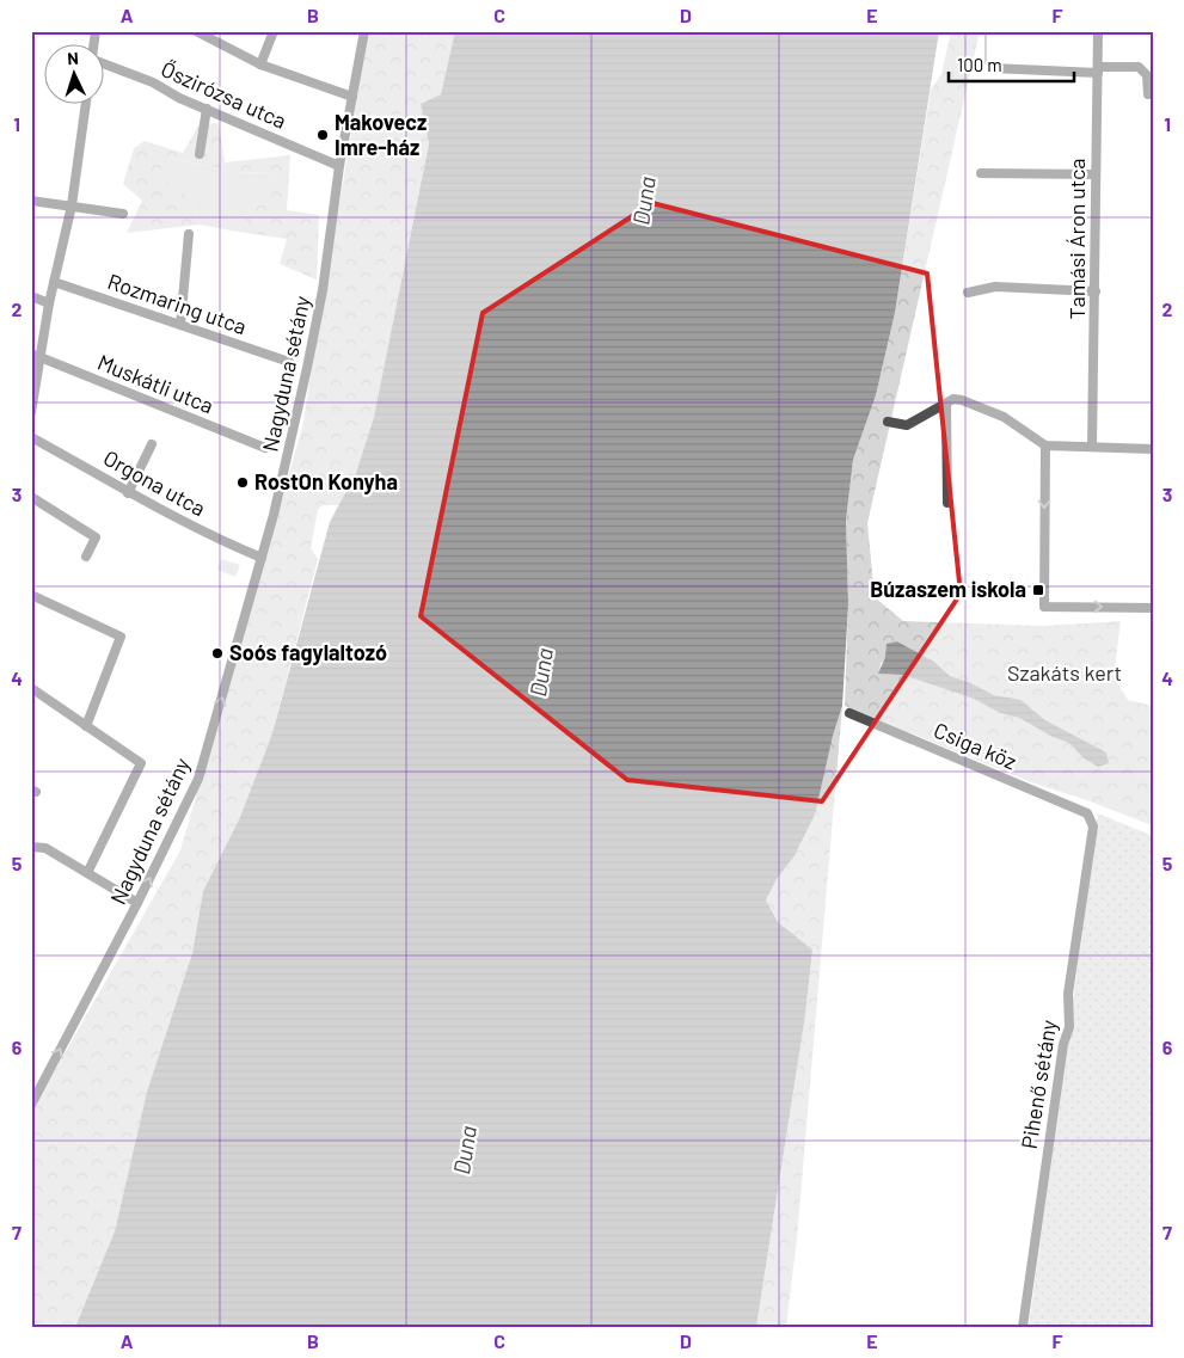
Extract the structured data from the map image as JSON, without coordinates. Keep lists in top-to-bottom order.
{
  "streets": {
    "street": [
      "Őszirózsa utca",
      "Tamási Áron utca",
      "Rozmaring utca",
      "Nagyduna sétány",
      "Muskátli utca",
      "Orgona utca",
      "Csiga köz",
      "Pihenő sétány"
    ]
  },
  "crossings": [
    ["Őszirózsa utca", "Nagyduna sétány"],
    ["Nagyduna sétány", "Orgona utca"],
    ["Csiga köz", "Pihenő sétány"]
  ],
  "one_way": ["Nagyduna sétány"],
  "water": ["Duna"],
  "parks": ["Szakáts kert"],
  "places": {
    "other": ["Makovecz Imre-ház", "RostOn Konyha", "Soós fagylaltozó"],
    "transit": ["Búzaszem iskola"]
  },
  "scale_bar": "100 m",
  "north": "top",
  "grid": {
    "columns": [
      "A",
      "B",
      "C",
      "D",
      "E",
      "F"
    ],
    "rows": [
      "1",
      "2",
      "3",
      "4",
      "5",
      "6",
      "7"
    ]
  }
}
